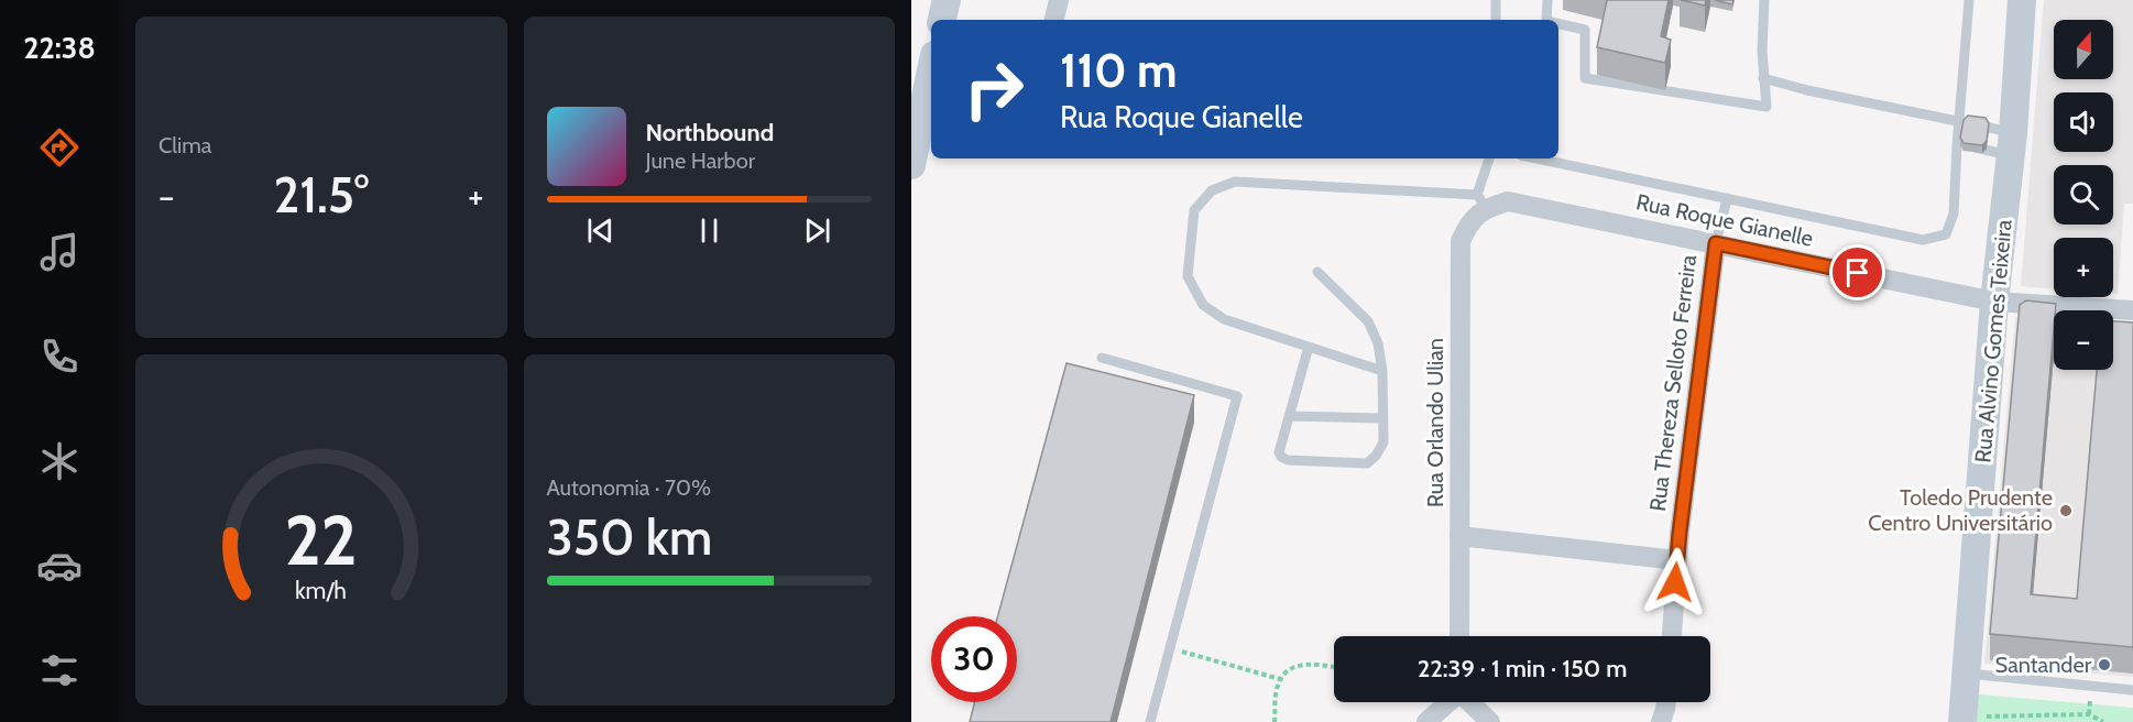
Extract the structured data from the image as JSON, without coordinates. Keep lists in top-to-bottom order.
{
  "streets": {
    "street": [
      "Rua Roque Gianelle",
      "Rua Alvino Gomes Teixeira",
      "Rua Thereza Selloto Ferreira",
      "Rua Orlando Ulian"
    ]
  },
  "crossings": [
    ["Rua Roque Gianelle", "Rua Alvino Gomes Teixeira"],
    ["Rua Roque Gianelle", "Rua Thereza Selloto Ferreira"],
    ["Rua Roque Gianelle", "Rua Orlando Ulian"]
  ],
  "places": ["Toledo Prudente Centro Universitário", "Santander"],
  "north": "top",
  "page": {
    "tabs": "22:38",
    "tile": [
      "Clima",
      ["Autonomia · 70%", "350 km"]
    ],
    "map_buttons": ["+", "−"],
    "turn": ["110 m", "Rua Roque Gianelle"],
    "song": ["Northbound", "June Harbor"],
    "heat": ["−", "21.5°", "+"],
    "limit": "30",
    "trip": "22:39 · 1 min · 150 m",
    "gauge": ["22", "km/h"]
  }
}
